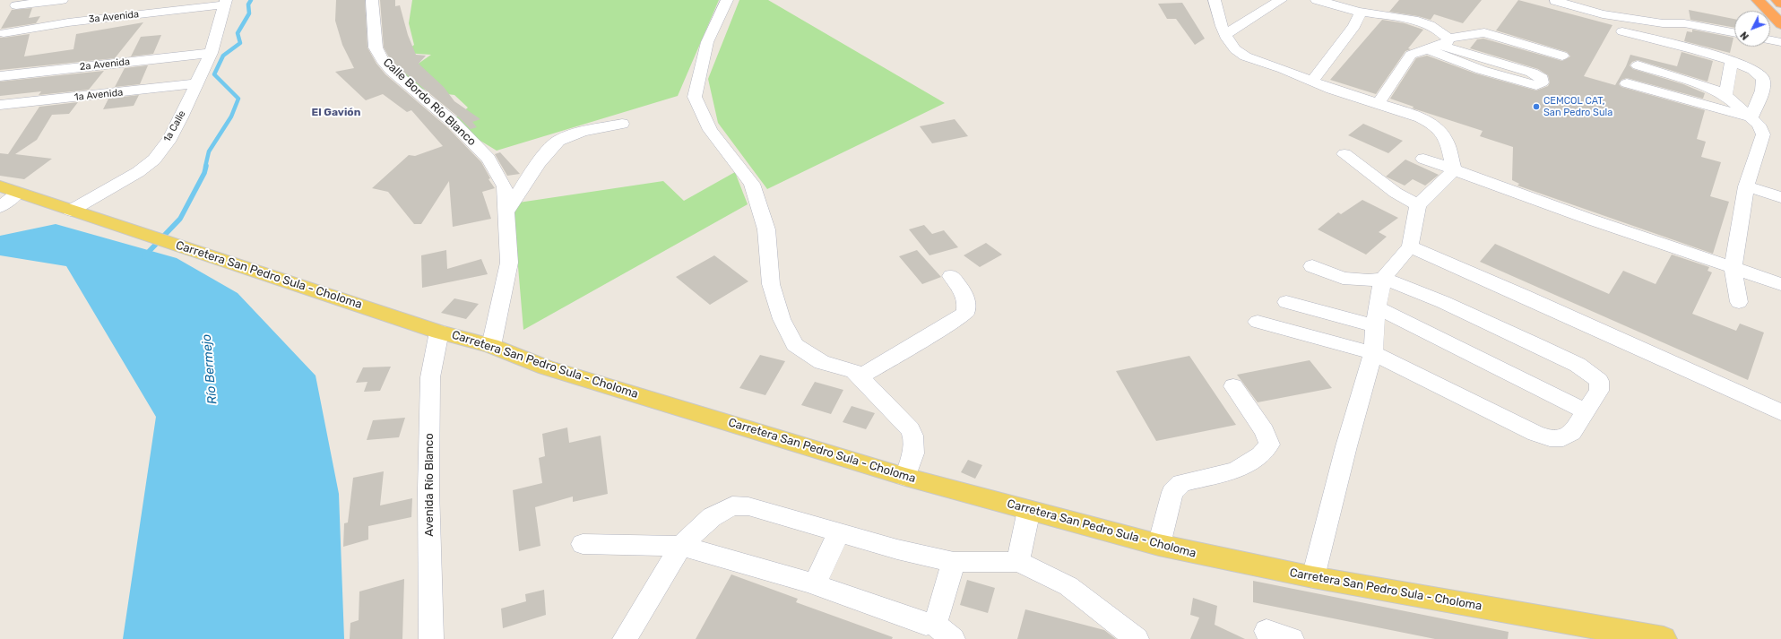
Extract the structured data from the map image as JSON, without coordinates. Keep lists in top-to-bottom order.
{
  "streets": {
    "main road": ["Carretera San Pedro Sula - Choloma"],
    "street": [
      "3a Avenida",
      "2a Avenida",
      "1a Avenida",
      "Calle Bordo Río Blanco",
      "1a Calle",
      "Avenida Río Blanco"
    ]
  },
  "crossings": [
    ["3a Avenida", "1a Calle"],
    ["2a Avenida", "1a Calle"],
    ["1a Avenida", "1a Calle"],
    ["Calle Bordo Río Blanco", "Carretera San Pedro Sula - Choloma"],
    ["1a Calle", "Carretera San Pedro Sula - Choloma"],
    ["Carretera San Pedro Sula - Choloma", "Avenida Río Blanco"]
  ],
  "districts": ["El Gavión"],
  "water": ["Río Bermejo"],
  "places": ["CEMCOL CAT, San Pedro Sula"],
  "north": "bottom left"
}
